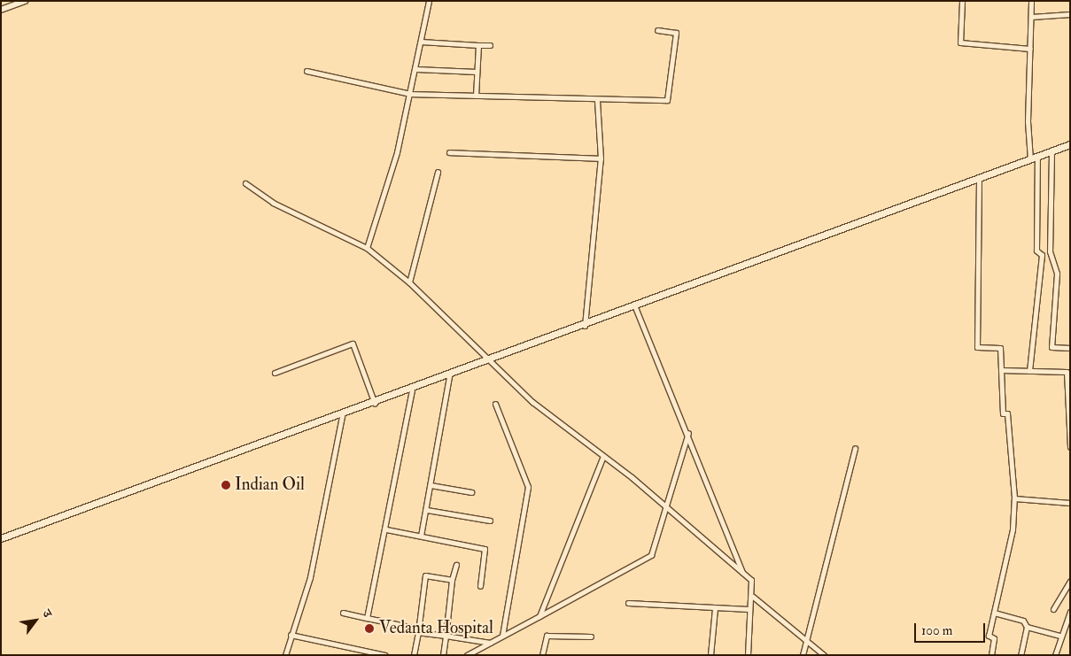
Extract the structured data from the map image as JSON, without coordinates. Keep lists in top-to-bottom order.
{
  "places": ["Indian Oil", "Vedanta Hospital"],
  "scale_bar": "100 m",
  "north": "top right"
}
